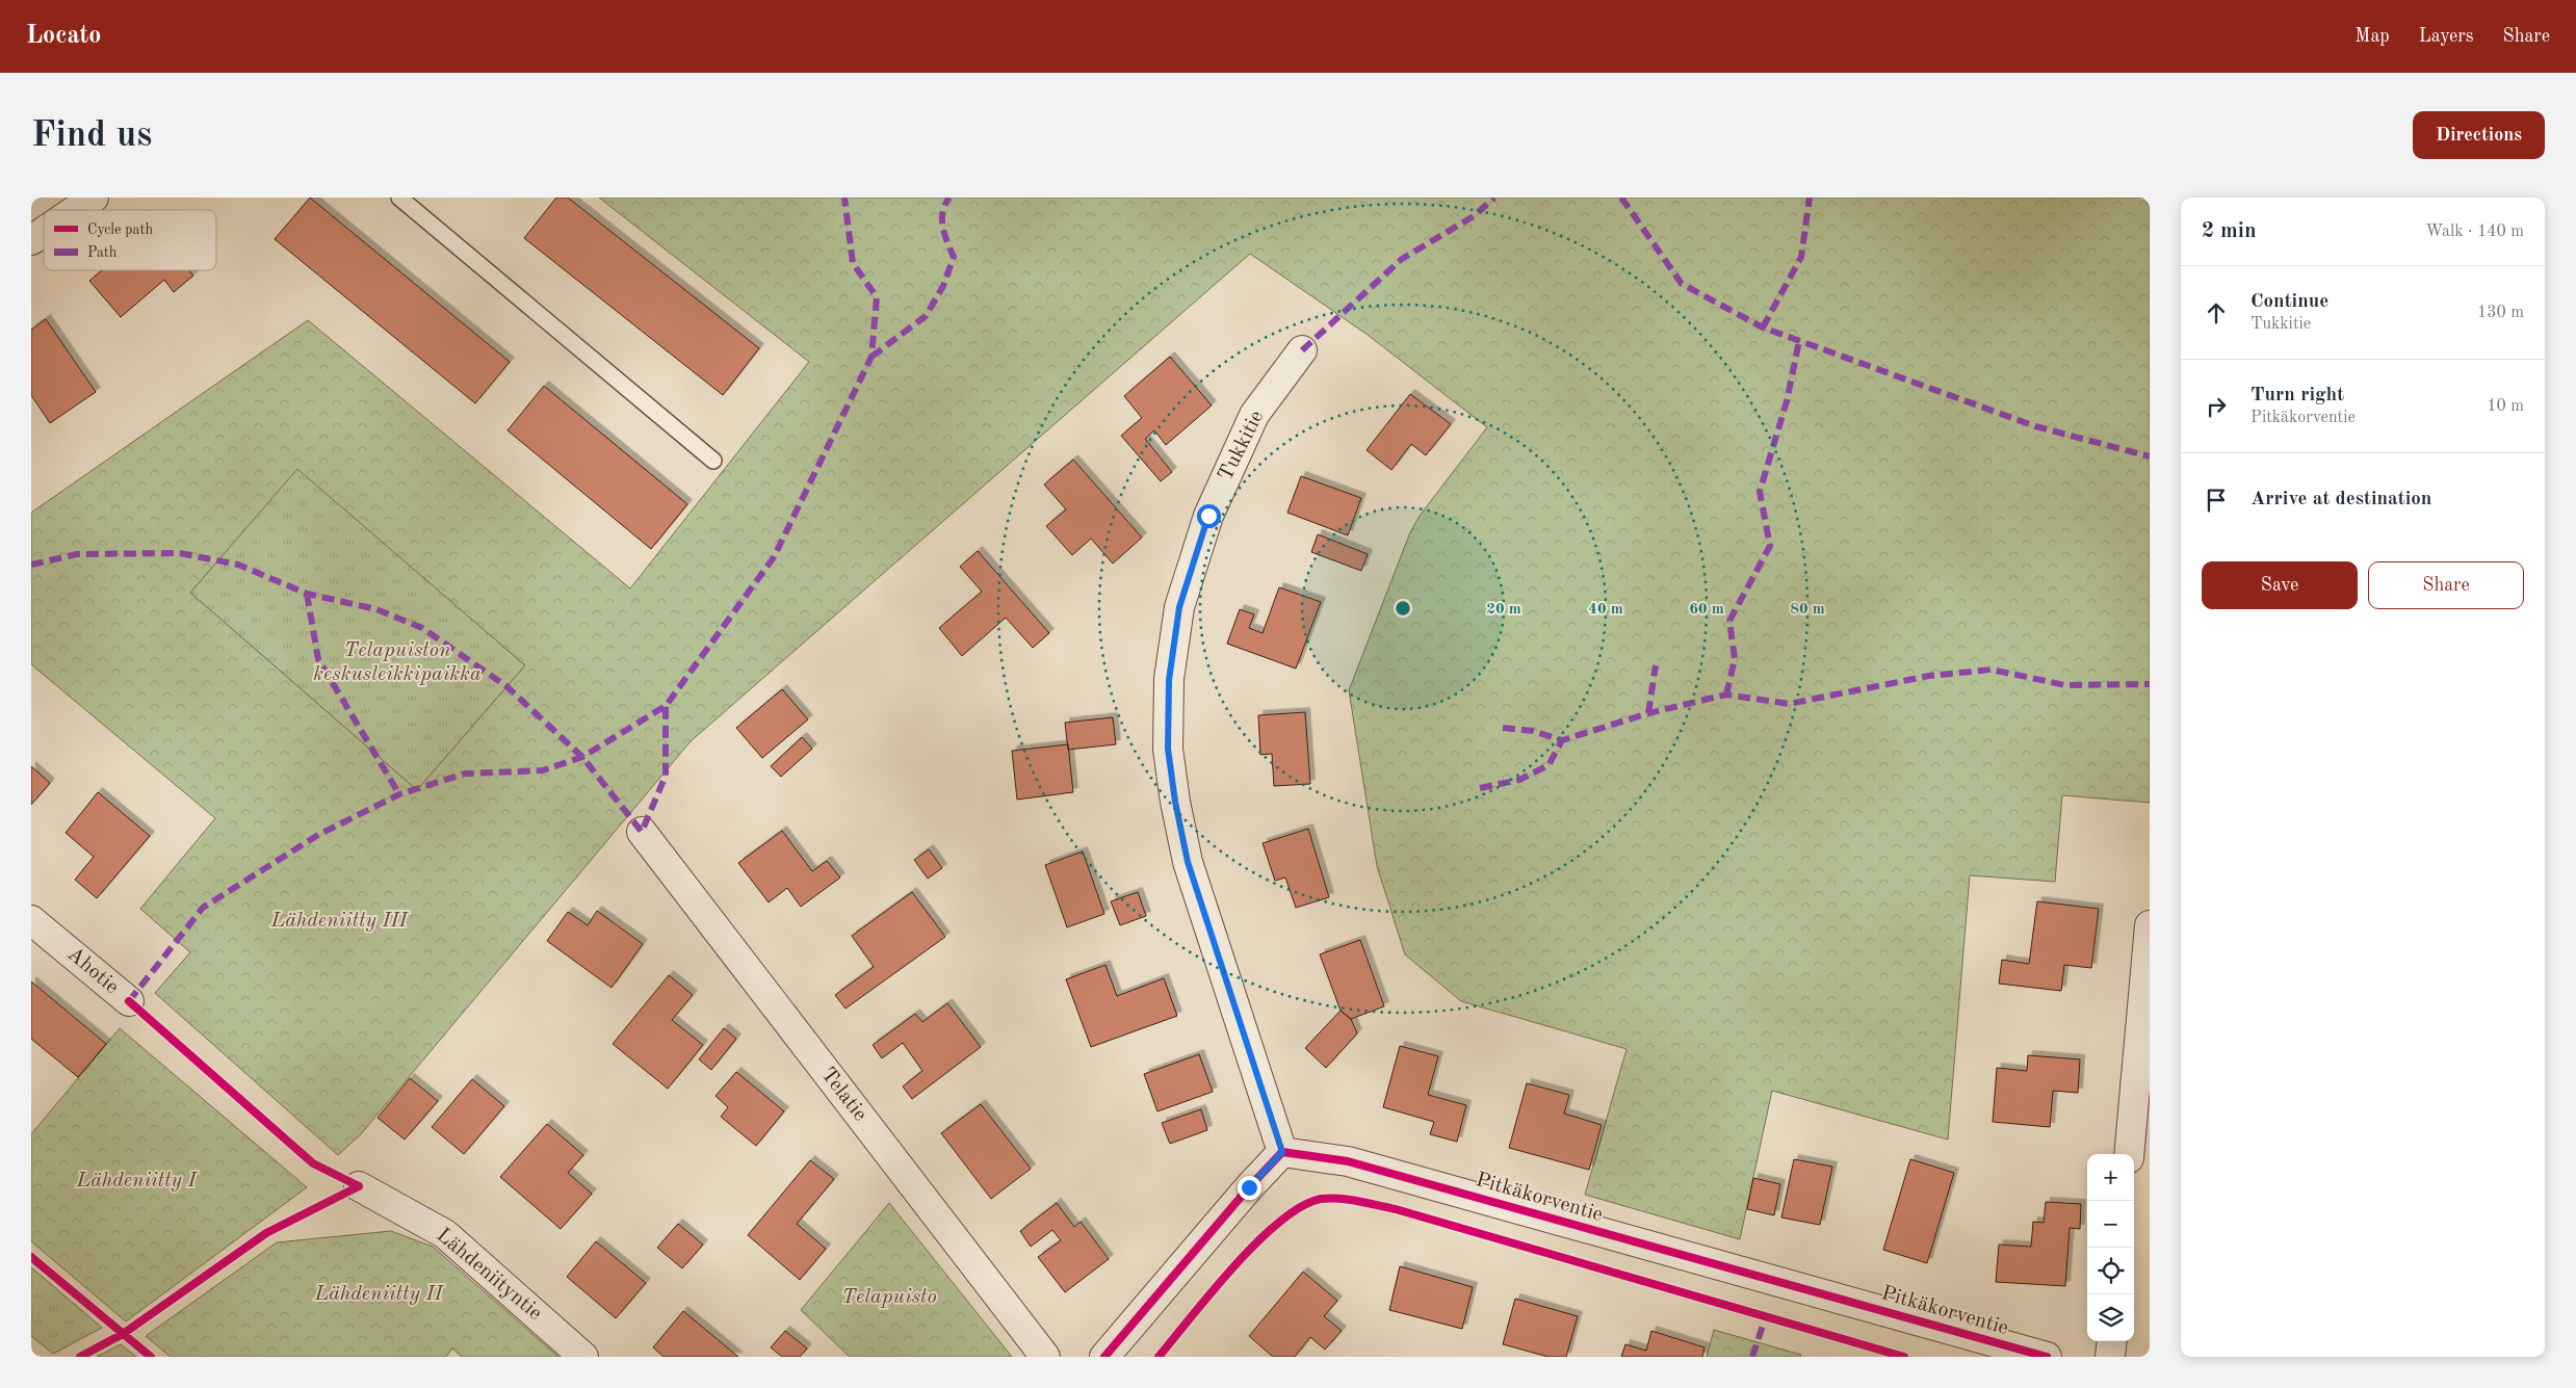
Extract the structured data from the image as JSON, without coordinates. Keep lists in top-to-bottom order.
{
  "streets": {
    "street": [
      "Tukkitie",
      "Ahotie",
      "Telatie",
      "Pitkäkorventie",
      "Lähdeniityntie"
    ]
  },
  "crossings": [
    ["Tukkitie", "Pitkäkorventie"]
  ],
  "parks": [
    "Telapuiston keskusleikkipaikka",
    "Lähdeniitty III",
    "Lähdeniitty I",
    "Lähdeniitty II",
    "Telapuisto"
  ],
  "legend": ["Cycle path", "Path"],
  "page": {
    "header": "Locato",
    "nav": ["Map", "Layers", "Share"],
    "buttons": [
      "Directions",
      ["Save", "Share"]
    ],
    "title": "Find us",
    "heading": ["2 min", "Walk · 140 m"],
    "list": [
      ["Continue", "Tukkitie", "130 m"],
      ["Turn right", "Pitkäkorventie", "10 m"],
      "Arrive at destination"
    ],
    "map_buttons": ["+", "−"]
  },
  "rings": [
    "20 m",
    "40 m",
    "60 m",
    "80 m"
  ]
}
